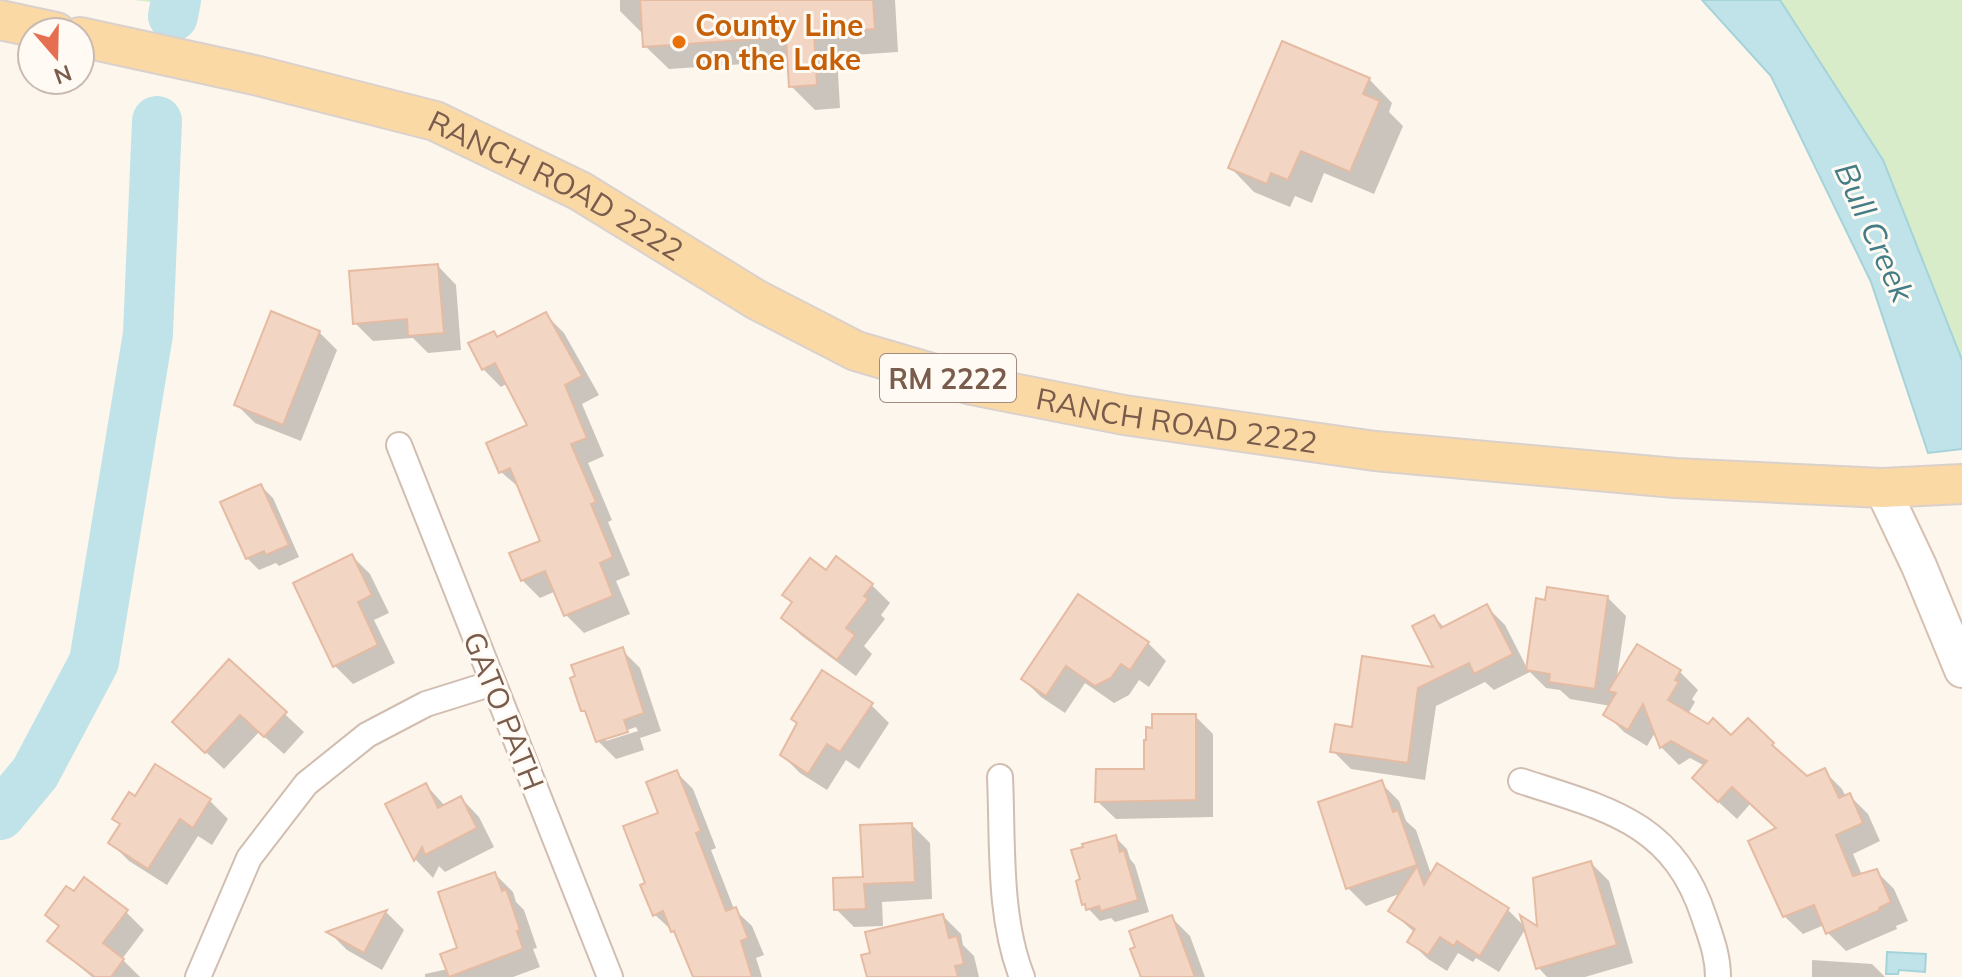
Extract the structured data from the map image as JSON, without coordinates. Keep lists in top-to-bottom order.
{
  "streets": {
    "main road": ["RANCH ROAD 2222", "RM 2222"],
    "street": ["GATO PATH"]
  },
  "water": ["Bull Creek"],
  "places": ["County Line on the Lake"],
  "north": "bottom"
}
